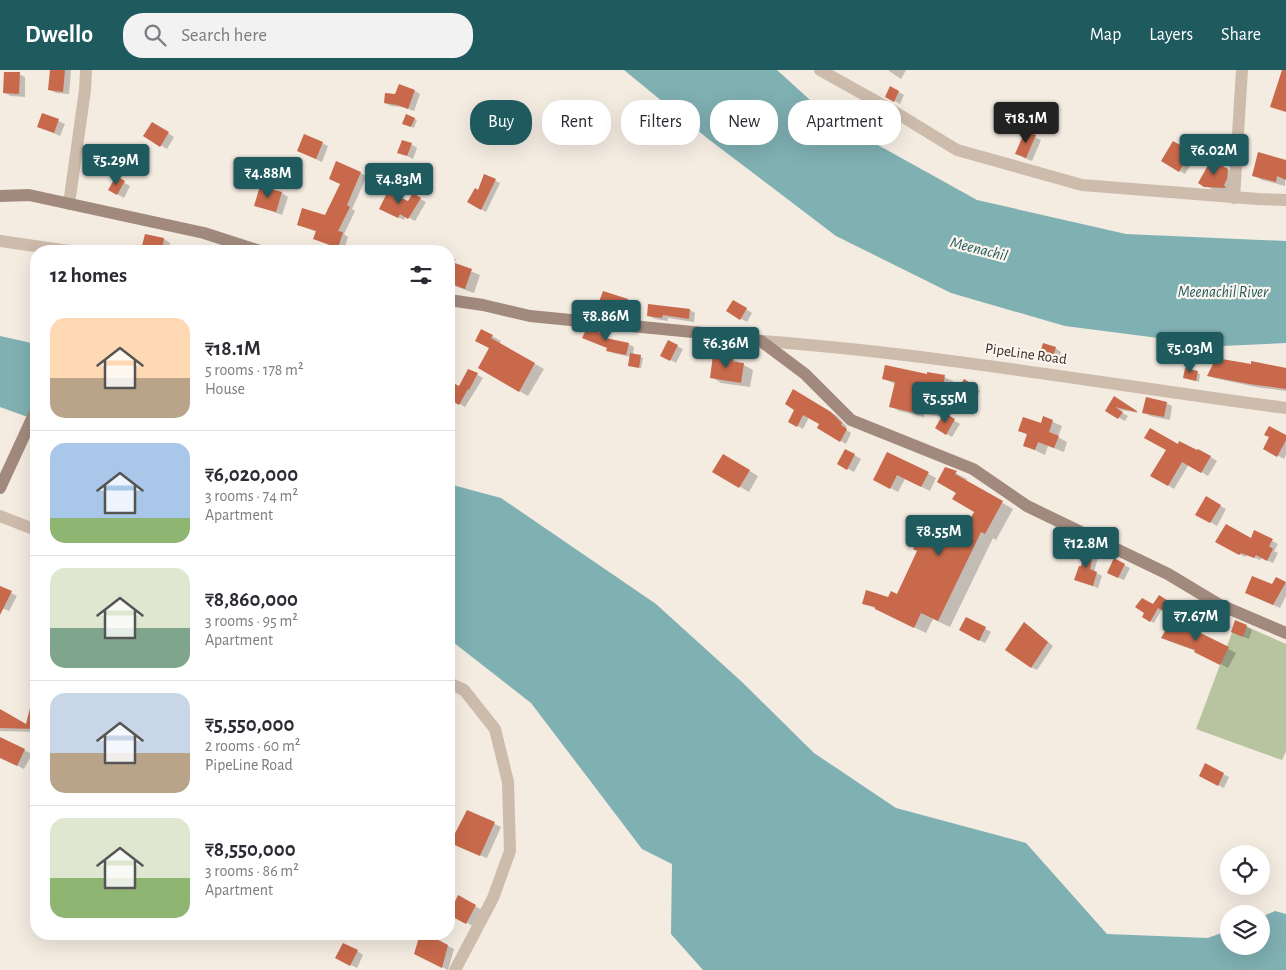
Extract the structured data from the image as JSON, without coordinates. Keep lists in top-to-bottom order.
{
  "streets": {
    "street": ["PipeLine Road"]
  },
  "water": ["Meenachil", "Meenachil River"],
  "page": {
    "header": "Dwello",
    "search": "Search here",
    "nav": ["Map", "Layers", "Share"],
    "chip": [
      "Buy",
      "Rent",
      "Filters",
      "New",
      "Apartment"
    ],
    "price": [
      "₹18.1M",
      "₹6.02M",
      "₹5.29M",
      "₹4.88M",
      "₹4.83M",
      "₹8.86M",
      "₹6.36M",
      "₹5.03M",
      "₹5.55M",
      "₹8.55M",
      "₹12.8M",
      "₹7.67M"
    ],
    "heading": "12 homes",
    "list": [
      {
        "name": "₹18.1M",
        "note": "5 rooms · 178 m² · House"
      },
      {
        "name": "₹6,020,000",
        "note": "3 rooms · 74 m² · Apartment"
      },
      {
        "name": "₹8,860,000",
        "note": "3 rooms · 95 m² · Apartment"
      },
      {
        "name": "₹5,550,000",
        "note": "2 rooms · 60 m² · PipeLine Road"
      },
      {
        "name": "₹8,550,000",
        "note": "3 rooms · 86 m² · Apartment"
      }
    ]
  }
}
